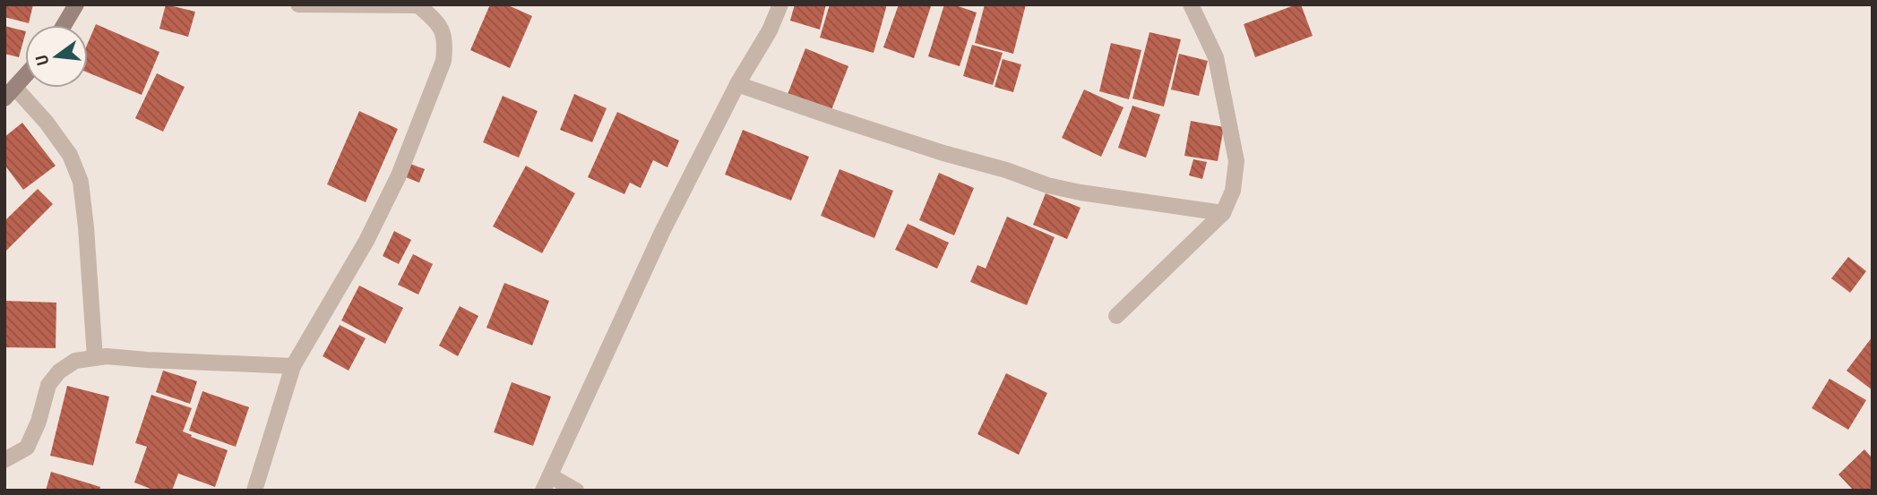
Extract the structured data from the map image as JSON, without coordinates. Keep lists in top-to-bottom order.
{
  "north": "left"
}
